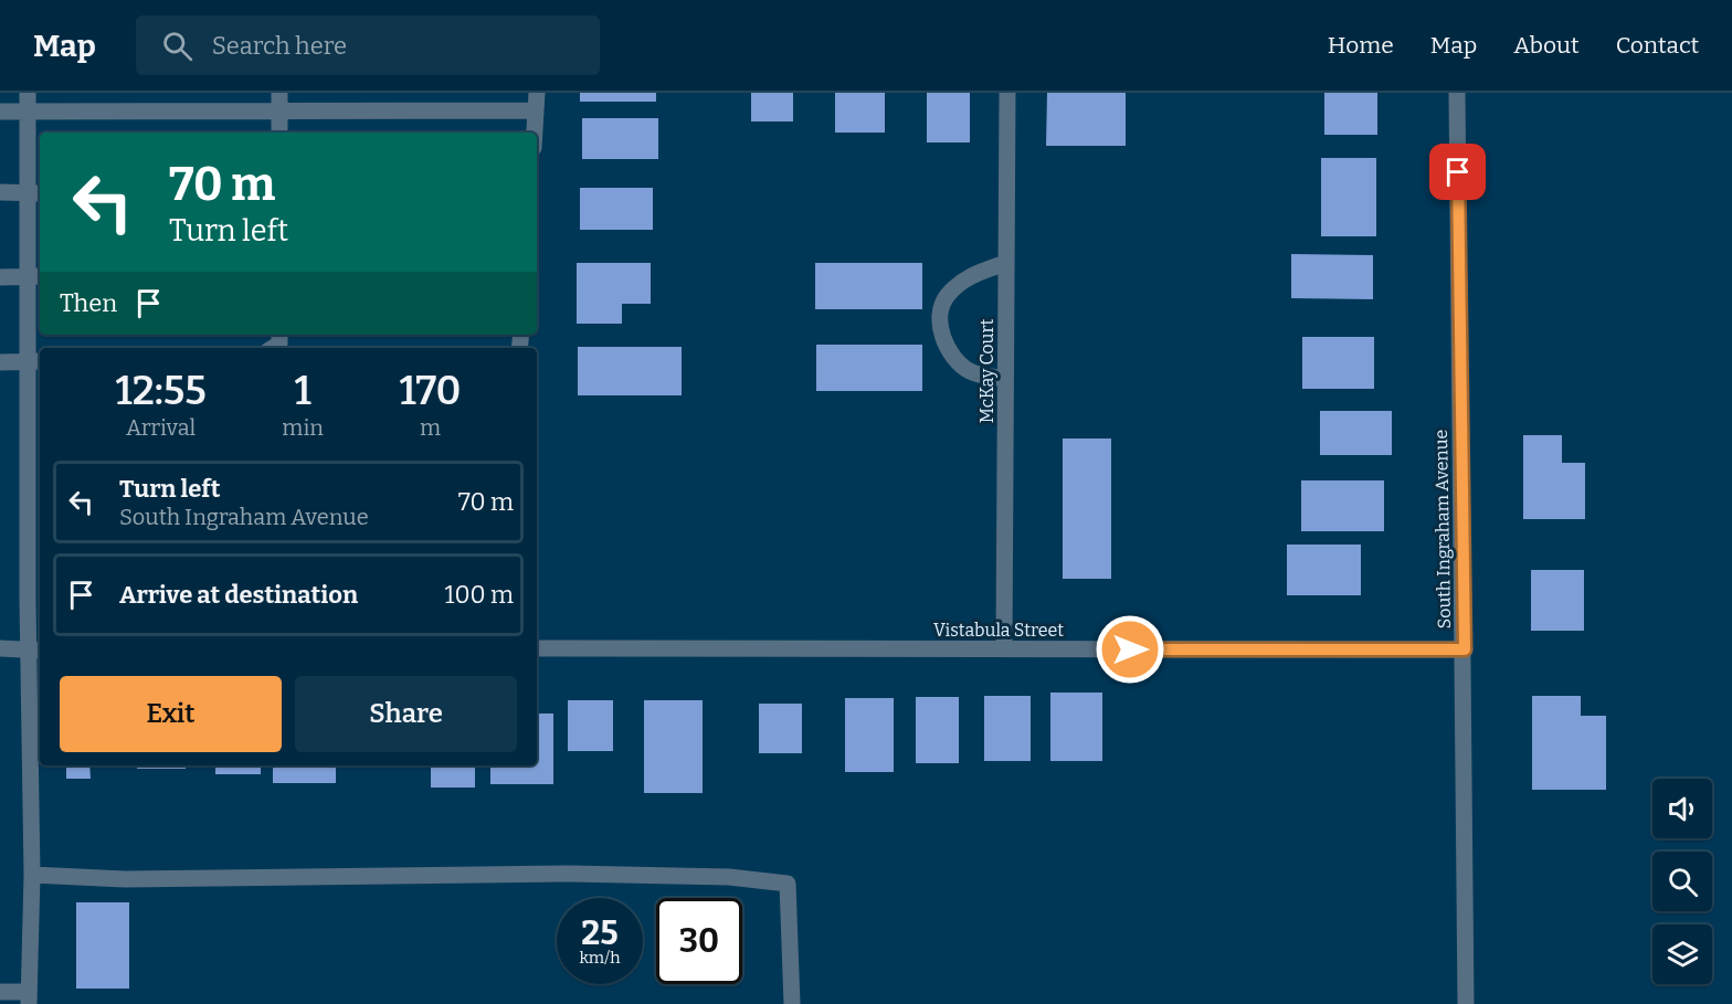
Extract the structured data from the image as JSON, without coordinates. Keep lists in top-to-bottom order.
{
  "streets": {
    "street": ["McKay Court", "South Ingraham Avenue", "Vistabula Street"]
  },
  "crossings": [
    ["McKay Court", "Vistabula Street"],
    ["South Ingraham Avenue", "Vistabula Street"]
  ],
  "page": {
    "header": "Map",
    "search": "Search here",
    "nav": [
      "Home",
      "Map",
      "About",
      "Contact"
    ],
    "turn": ["70 m", "Turn left"],
    "then": "Then",
    "eta": [
      "12:55",
      "Arrival",
      "1",
      "min",
      "170",
      "m"
    ],
    "list": [
      {
        "name": "Turn left",
        "note": "South Ingraham Avenue",
        "value": "70 m"
      },
      {
        "name": "Arrive at destination",
        "value": "100 m"
      }
    ],
    "buttons": ["Exit", "Share"],
    "speed": "25 km/h",
    "limit": "30"
  }
}
